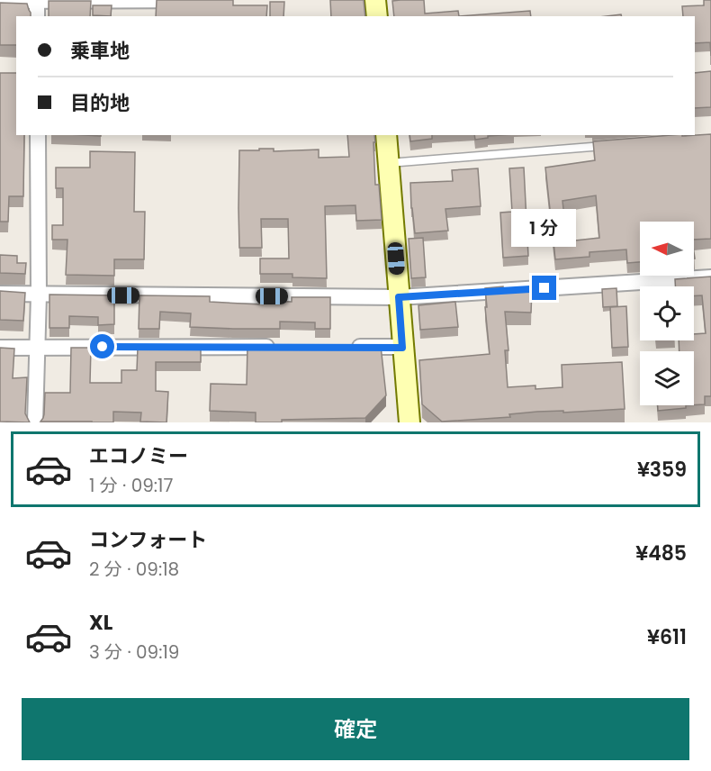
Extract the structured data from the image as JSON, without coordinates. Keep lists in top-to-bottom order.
{
  "north": "left",
  "page": {
    "banner": ["乗車地", "目的地"],
    "bubble": "1 分",
    "list": [
      {
        "name": "エコノミー",
        "note": "1 分 · 09:17",
        "value": "¥359"
      },
      {
        "name": "コンフォート",
        "note": "2 分 · 09:18",
        "value": "¥485"
      },
      {
        "name": "XL",
        "note": "3 分 · 09:19",
        "value": "¥611"
      }
    ],
    "buttons": "確定"
  }
}
